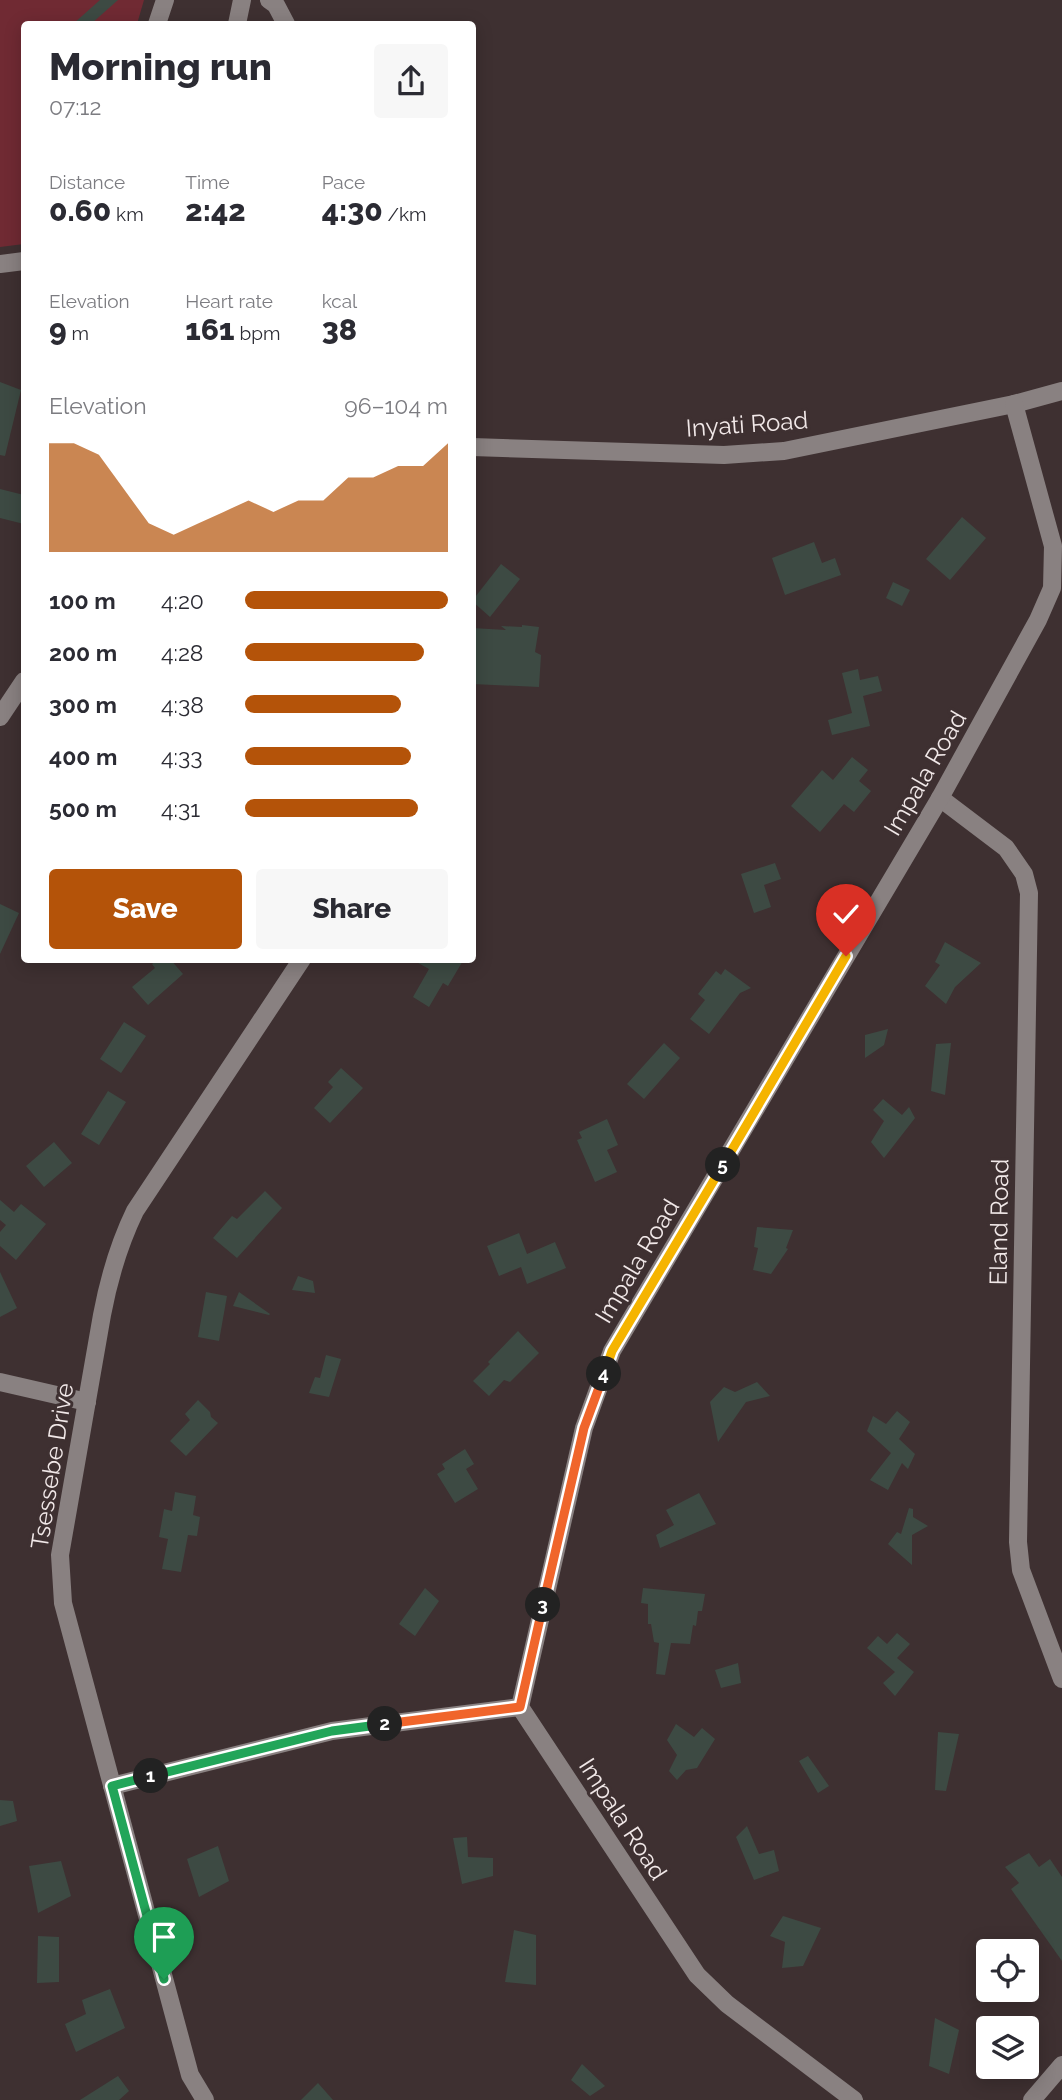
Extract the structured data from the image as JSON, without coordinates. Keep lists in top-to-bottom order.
{
  "streets": {
    "street": [
      "Inyati Road",
      "Impala Road",
      "Eland Road",
      "Tsessebe Drive"
    ]
  },
  "crossings": [
    ["Inyati Road", "Impala Road"],
    ["Impala Road", "Eland Road"]
  ],
  "page": {
    "heading": ["Morning run", "07:12"],
    "stats": [
      ["Distance", "0.60 km"],
      ["Time", "2:42"],
      ["Pace", "4:30 /km"],
      ["Elevation", "9 m"],
      ["Heart rate", "161 bpm"],
      ["kcal", "38"]
    ],
    "chart": ["Elevation", "96–104 m"],
    "list": [
      {
        "name": "100 m",
        "note": "4:20"
      },
      {
        "name": "200 m",
        "note": "4:28"
      },
      {
        "name": "300 m",
        "note": "4:38"
      },
      {
        "name": "400 m",
        "note": "4:33"
      },
      {
        "name": "500 m",
        "note": "4:31"
      }
    ],
    "buttons": ["Save", "Share"],
    "pins": [
      "5",
      "4",
      "3",
      "2",
      "1"
    ]
  }
}
